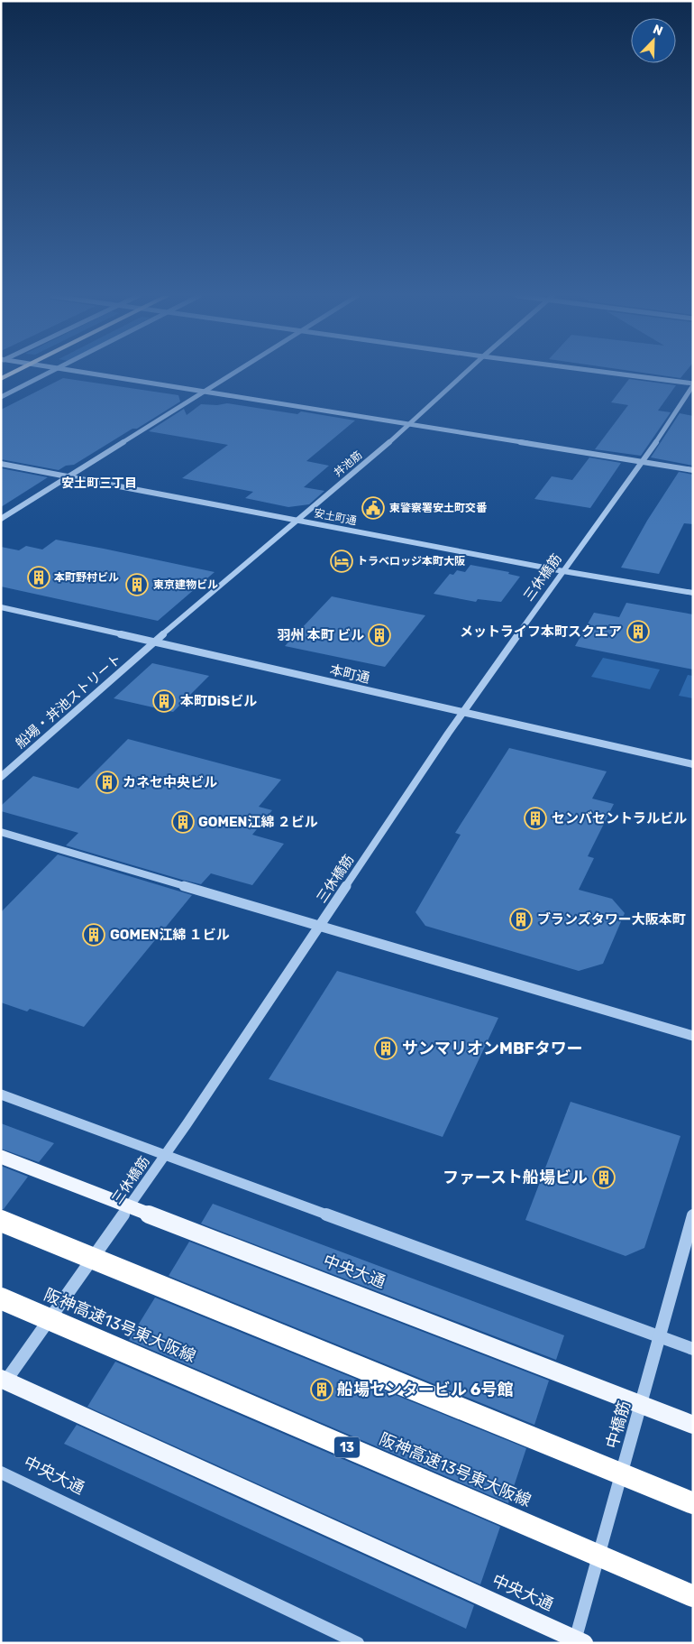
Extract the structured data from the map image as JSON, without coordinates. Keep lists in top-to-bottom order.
{
  "streets": {
    "highway": ["阪神高速13号東大阪線", "13"],
    "main road": ["中央大通"],
    "street": [
      "丼池筋",
      "安土町通",
      "三休橋筋",
      "本町通",
      "船場・丼池ストリート",
      "中橋筋"
    ]
  },
  "crossings": [
    ["丼池筋", "安土町通"],
    ["丼池筋", "本町通"],
    ["丼池筋", "船場・丼池ストリート"],
    ["安土町通", "三休橋筋"],
    ["三休橋筋", "本町通"],
    ["本町通", "船場・丼池ストリート"]
  ],
  "districts": ["安土町三丁目"],
  "places": {
    "public building": ["東警察署安土町交番"],
    "hotel": ["トラベロッジ本町大阪"],
    "building": [
      "本町野村ビル",
      "東京建物ビル",
      "メットライフ本町スクエア",
      "羽州 本町 ビル",
      "本町DiSビル",
      "カネセ中央ビル",
      "センバセントラルビル",
      "GOMEN江綿 ２ビル",
      "ブランズタワー大阪本町",
      "GOMEN江綿 １ビル",
      "サンマリオンMBFタワー",
      "ファースト船場ビル",
      "船場センタービル 6号館"
    ]
  },
  "north": "top right"
}
